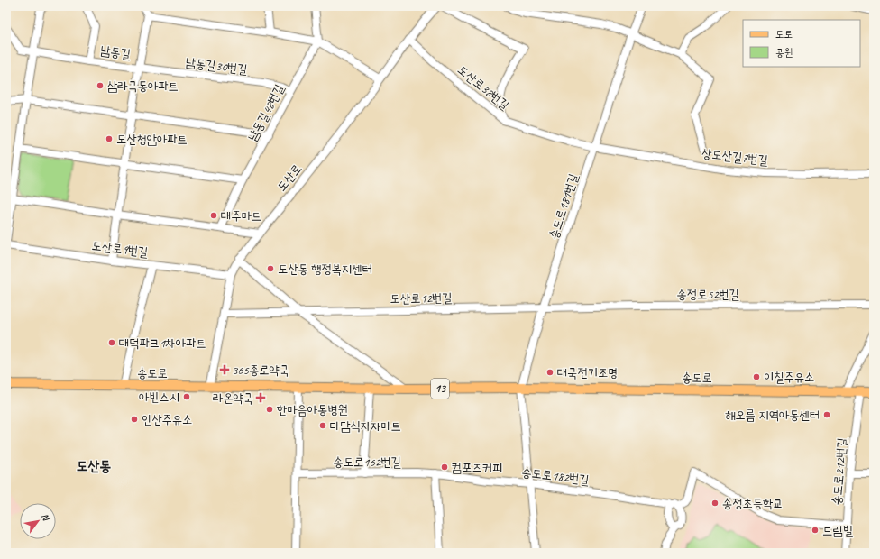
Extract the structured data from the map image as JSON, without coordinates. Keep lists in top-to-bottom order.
{
  "streets": {
    "main road": ["송도로", "13"],
    "street": [
      "남동길",
      "남동길30번길",
      "도산로38번길",
      "남동길48번길",
      "상도산길7번길",
      "도산로",
      "송도로181번길",
      "도산로9번길",
      "송정로52번길",
      "도산로12번길",
      "송도로162번길",
      "송도로212번길",
      "송도로182번길"
    ]
  },
  "crossings": [
    ["남동길", "남동길30번길"],
    ["남동길30번길", "남동길48번길"],
    ["도산로38번길", "상도산길7번길"],
    ["도산로38번길", "도산로"],
    ["도산로38번길", "송도로181번길"],
    ["상도산길7번길", "송도로181번길"],
    ["도산로", "도산로9번길"],
    ["도산로", "도산로12번길"],
    ["도산로", "송도로"],
    ["송도로181번길", "송정로52번길"],
    ["송도로181번길", "도산로12번길"],
    ["송도로181번길", "송도로"],
    ["송정로52번길", "도산로12번길"],
    ["송도로", "송도로212번길"],
    ["송도로162번길", "송도로182번길"]
  ],
  "districts": ["도산동"],
  "places": {
    "other": [
      "삼라극동아파트",
      "도산청암아파트",
      "대주마트",
      "도산동 행정복지센터",
      "대덕파크1차아파트",
      "대국전기조명",
      "이칠주유소",
      "아빈스시",
      "한마음아동병원",
      "해오름 지역아동센터",
      "인산주유소",
      "다담식자재마트",
      "컴포즈커피",
      "송정초등학교",
      "드림빌"
    ],
    "health": ["365종로약국", "라온약국"]
  },
  "legend": ["도로", "공원"],
  "north": "top right"
}
